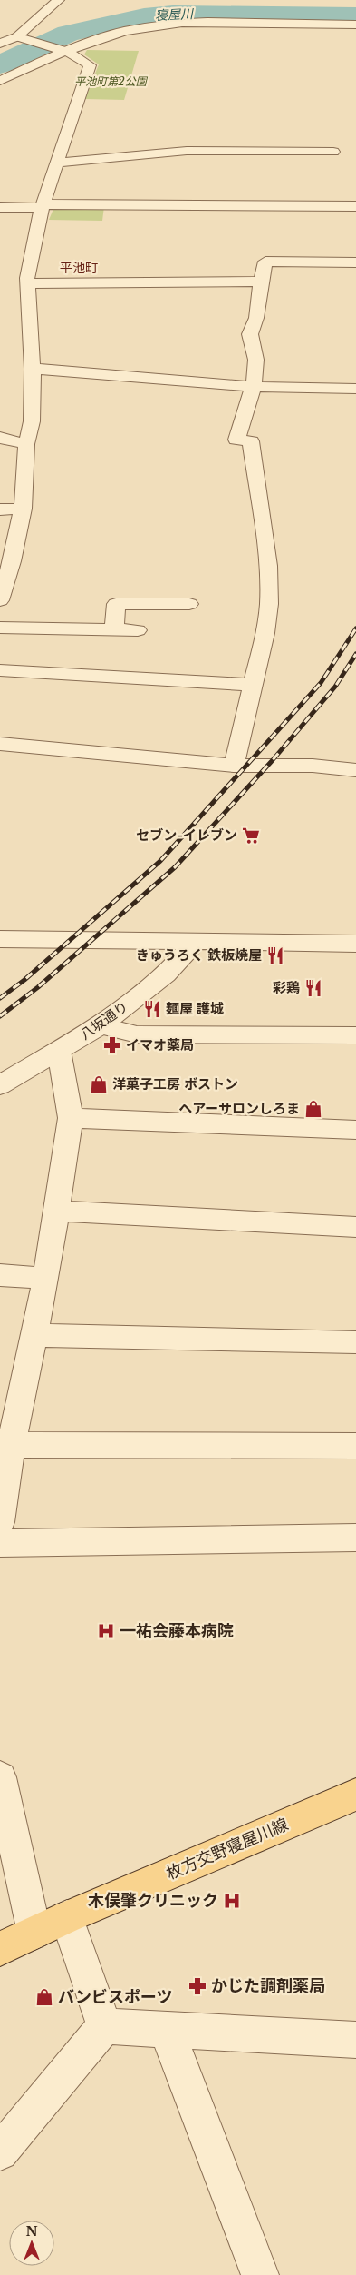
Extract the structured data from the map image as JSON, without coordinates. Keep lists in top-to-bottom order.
{
  "streets": {
    "main road": ["枚方交野寝屋川線"],
    "street": ["八坂通り"]
  },
  "districts": ["平池町"],
  "water": ["寝屋川"],
  "parks": ["平池町第2公園"],
  "places": {
    "supermarket": ["セブン-イレブン"],
    "restaurant": ["きゅうろく 鉄板焼屋", "彩鶏", "麺屋 護城"],
    "pharmacy": ["イマオ薬局", "かじた調剤薬局"],
    "shop": ["洋菓子工房 ボストン", "ヘアーサロンしろま", "バンビスポーツ"],
    "hospital": ["一祐会藤本病院", "木俣肇クリニック"]
  },
  "north": "top"
}
